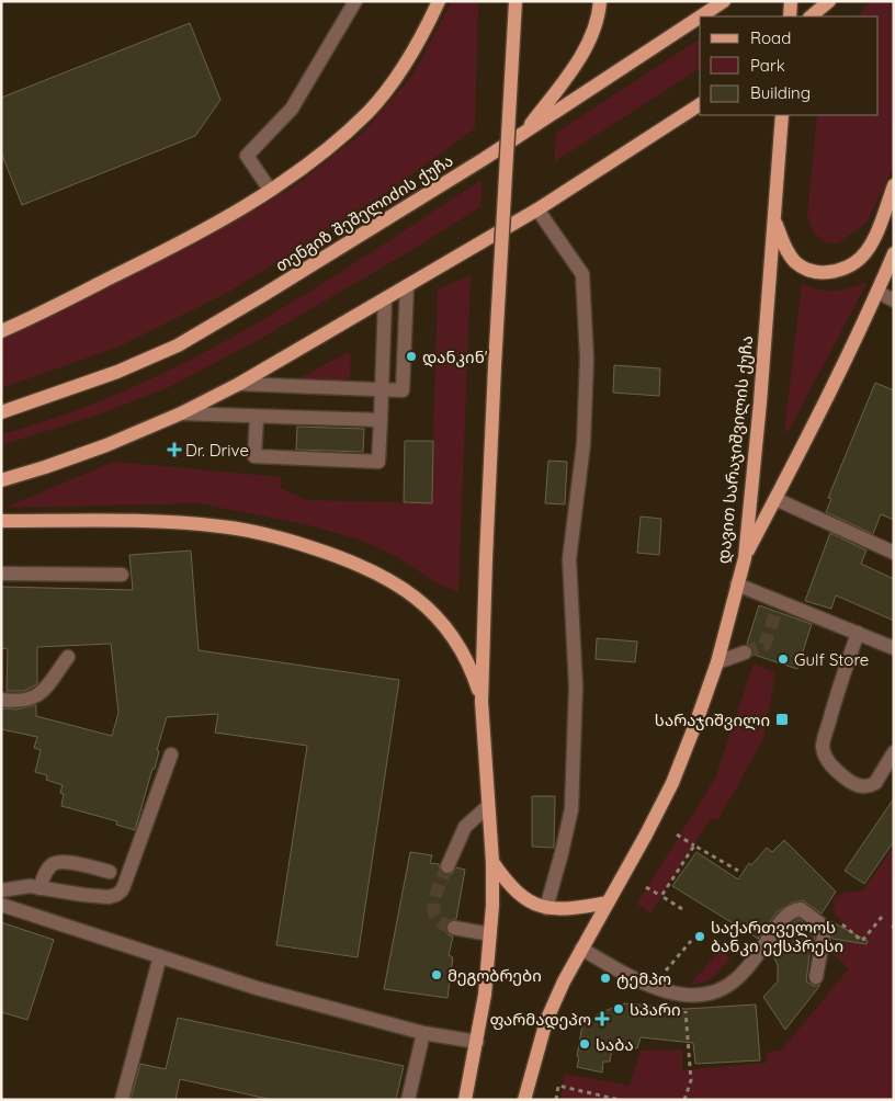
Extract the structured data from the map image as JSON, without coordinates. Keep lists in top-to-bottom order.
{
  "streets": {
    "main road": ["თენგიზ შეშელიძის ქუჩა", "დავით სარაჯიშვილის ქუჩა"]
  },
  "places": {
    "other": [
      "დანკინ'",
      "Gulf Store",
      "საქართველოს ბანკი ექსპრესი",
      "მეგობრები",
      "ტემპო",
      "სპარი",
      "საბა"
    ],
    "health": ["Dr. Drive", "ფარმადეპო"],
    "transit": ["სარაჯიშვილი"]
  },
  "legend": ["Road", "Park", "Building"]
}
